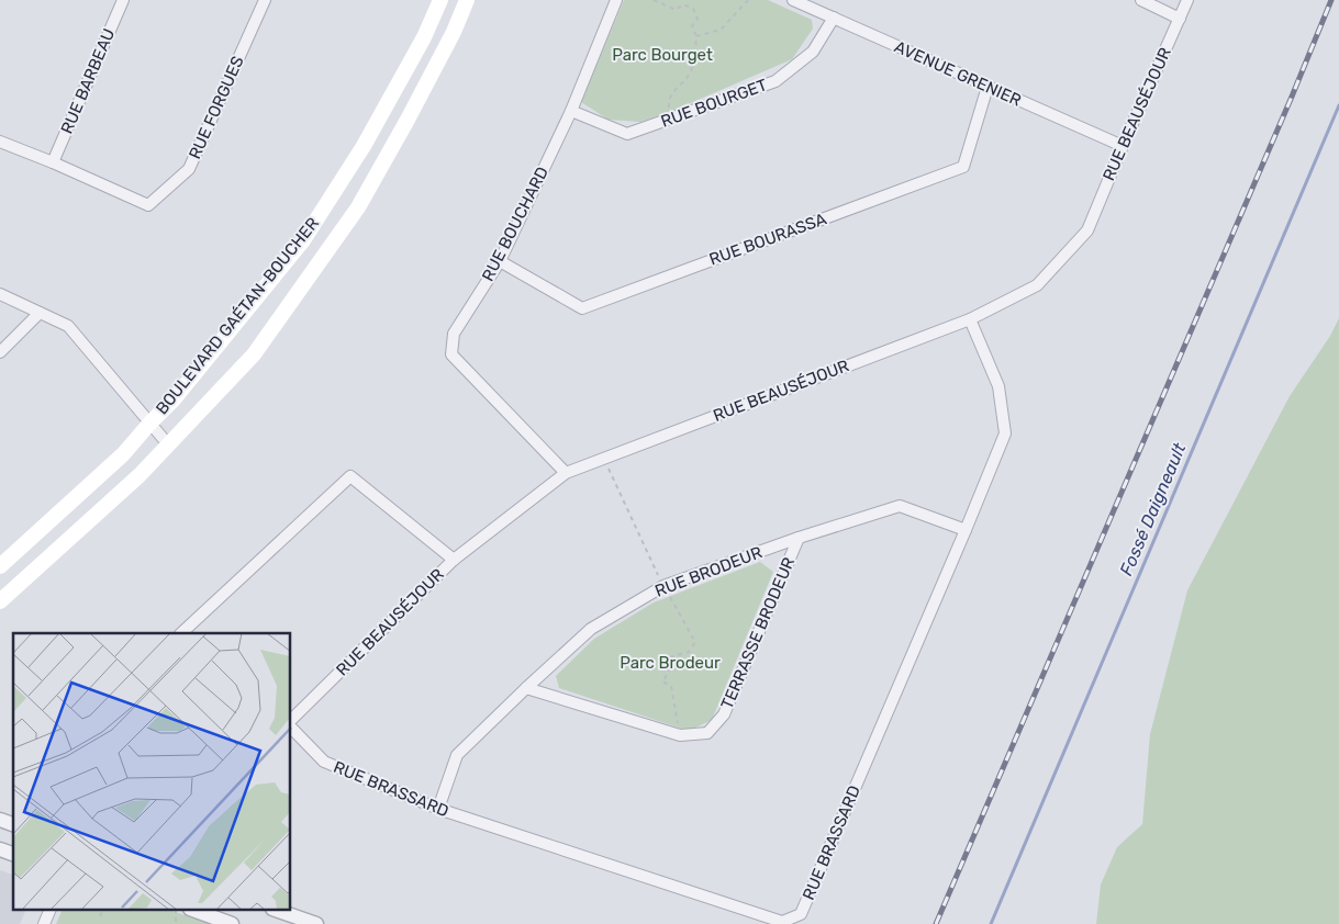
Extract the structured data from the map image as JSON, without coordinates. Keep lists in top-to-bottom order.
{
  "streets": {
    "main road": ["BOULEVARD GAÉTAN-BOUCHER"],
    "street": [
      "AVENUE GRENIER",
      "RUE BARBEAU",
      "RUE BOURGET",
      "RUE FORGUES",
      "RUE BEAUSÉJOUR",
      "RUE BOUCHARD",
      "RUE BOURASSA",
      "RUE BRODEUR",
      "TERRASSE BRODEUR",
      "RUE BRASSARD"
    ]
  },
  "crossings": [
    ["AVENUE GRENIER", "RUE BOURGET"],
    ["AVENUE GRENIER", "RUE BEAUSÉJOUR"],
    ["AVENUE GRENIER", "RUE BOURASSA"],
    ["RUE BARBEAU", "RUE FORGUES"],
    ["RUE BOURGET", "RUE BOUCHARD"],
    ["RUE BEAUSÉJOUR", "RUE BOUCHARD"],
    ["RUE BEAUSÉJOUR", "RUE BRASSARD"],
    ["RUE BOUCHARD", "RUE BOURASSA"],
    ["RUE BRODEUR", "TERRASSE BRODEUR"],
    ["RUE BRODEUR", "RUE BRASSARD"]
  ],
  "water": ["Fossé Daigneault"],
  "parks": ["Parc Bourget", "Parc Brodeur"]
}
